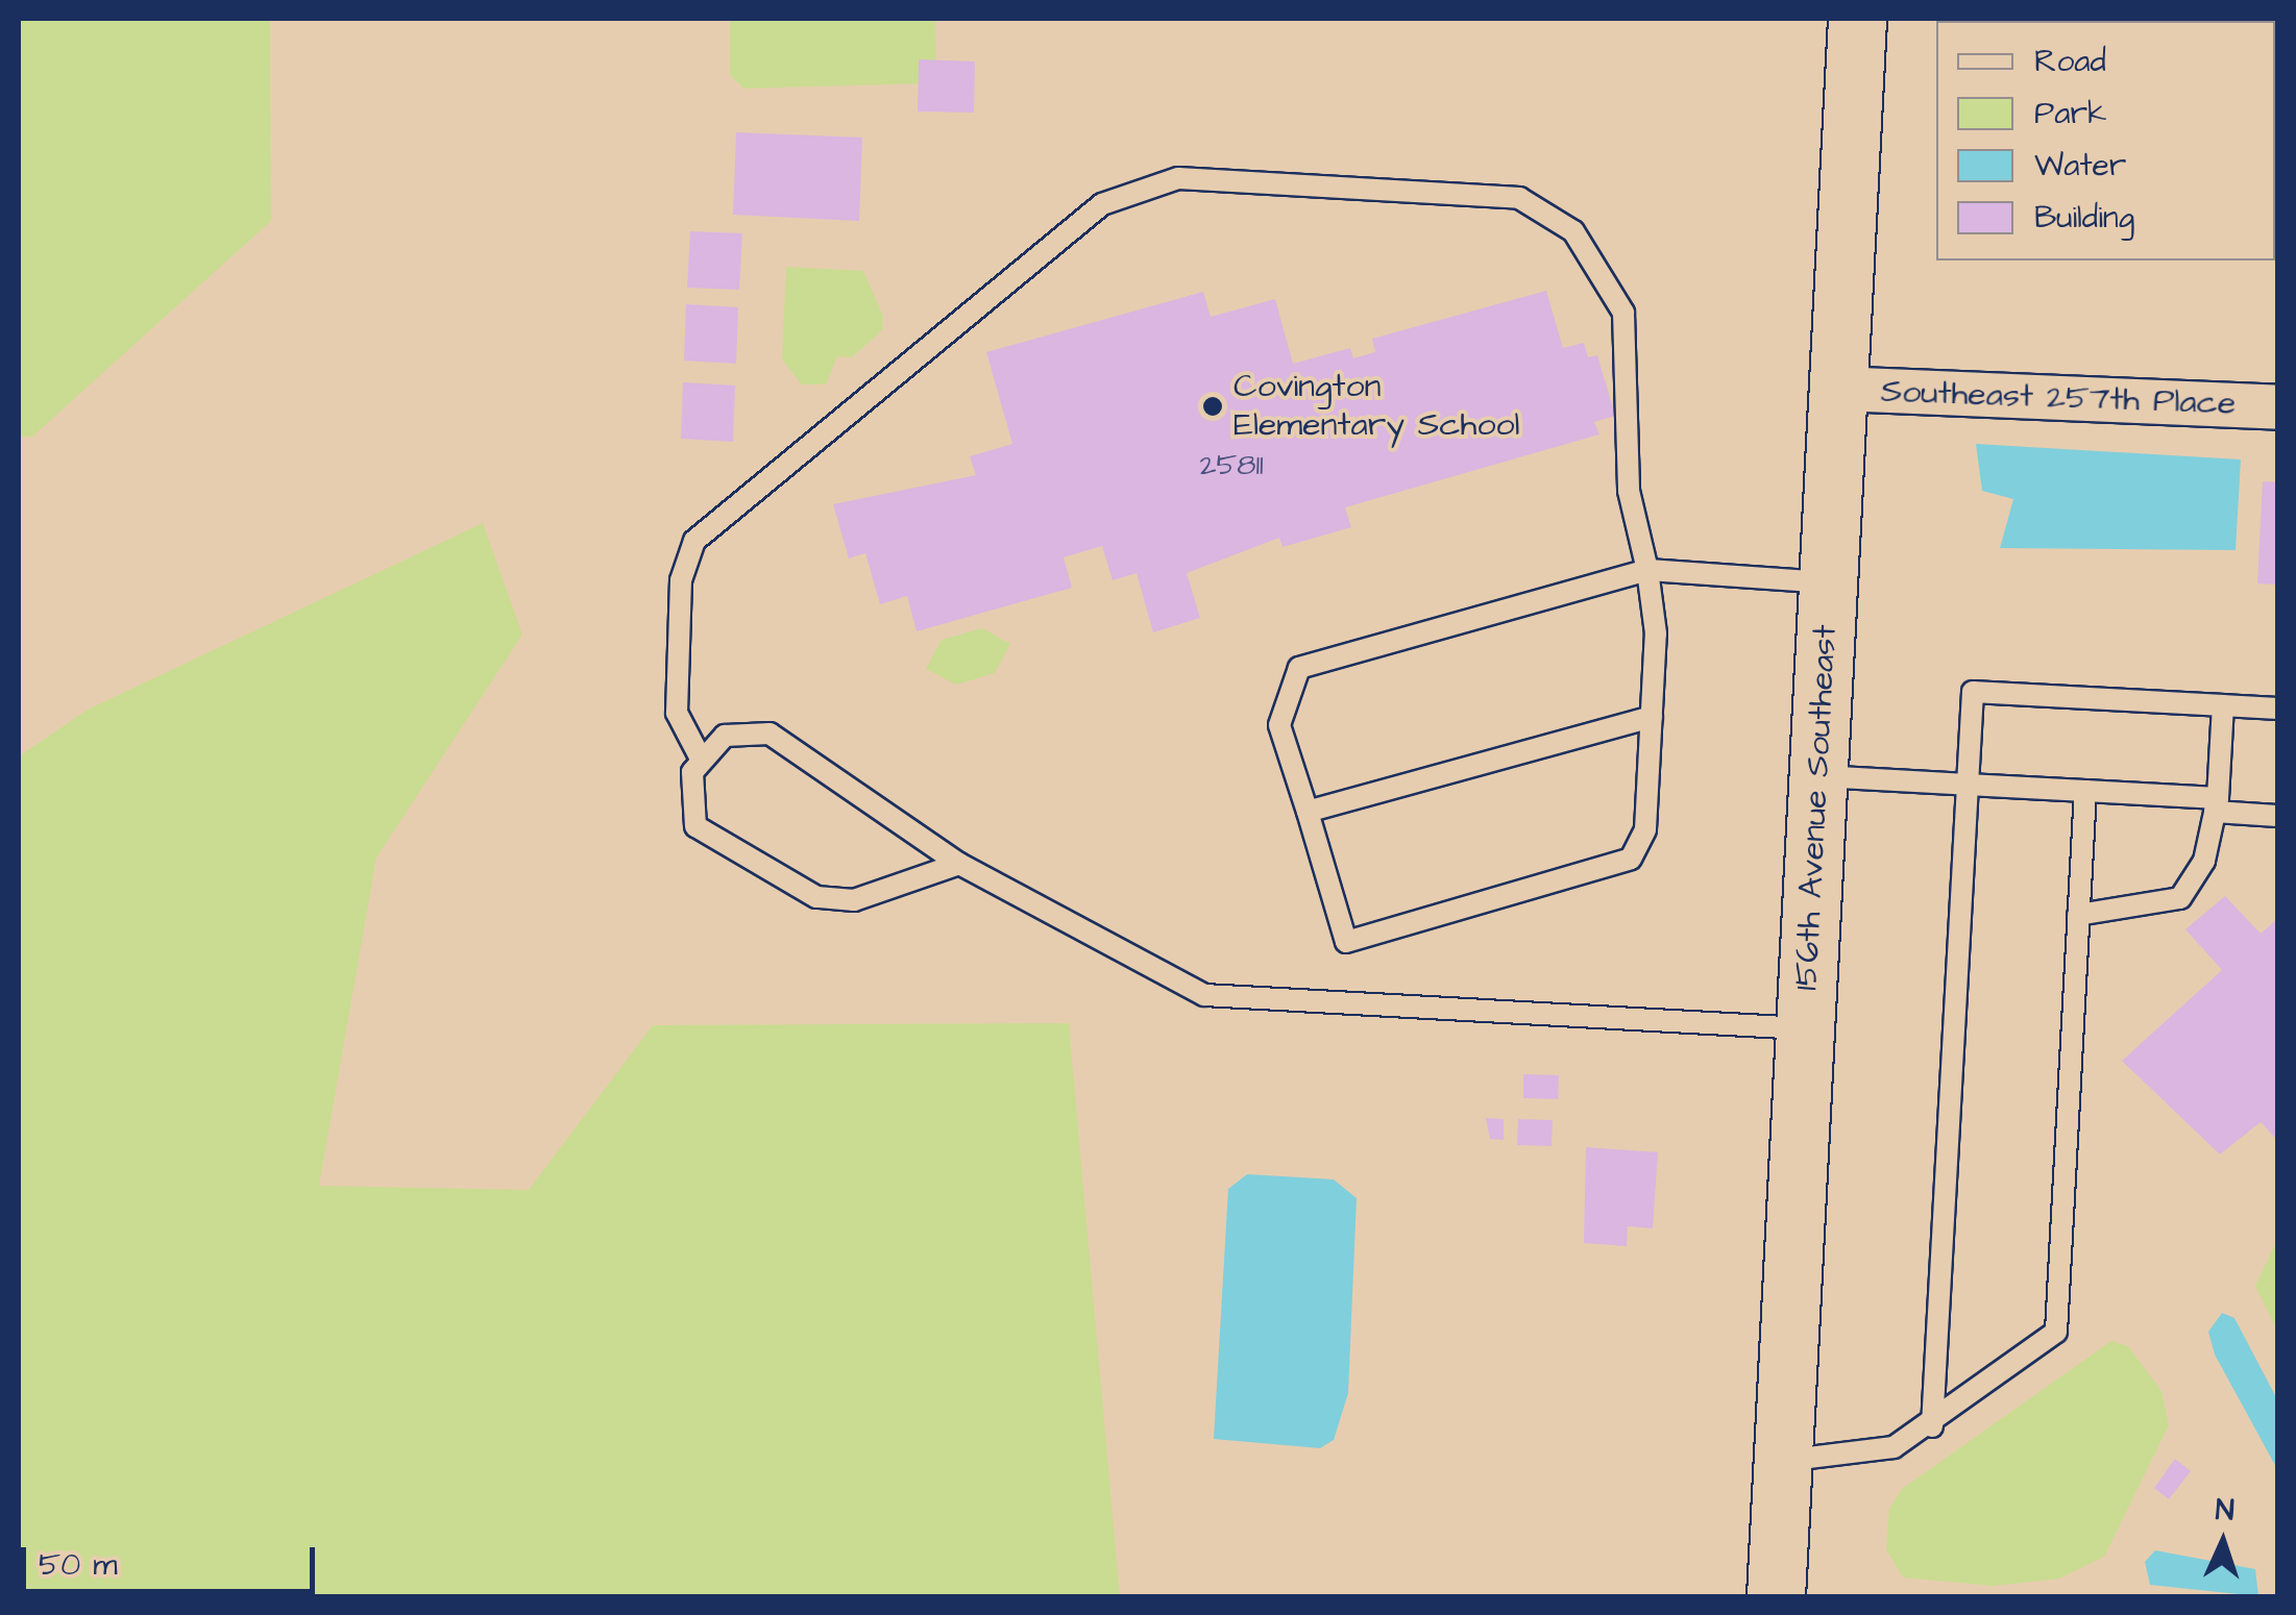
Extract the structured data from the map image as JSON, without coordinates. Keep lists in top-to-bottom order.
{
  "streets": {
    "street": ["Southeast 257th Place", "156th Avenue Southeast"]
  },
  "crossings": [
    ["Southeast 257th Place", "156th Avenue Southeast"]
  ],
  "places": ["Covington Elementary School"],
  "house_numbers": ["25811"],
  "legend": [
    "Road",
    "Park",
    "Water",
    "Building"
  ],
  "scale_bar": "50 m",
  "north": "top"
}
